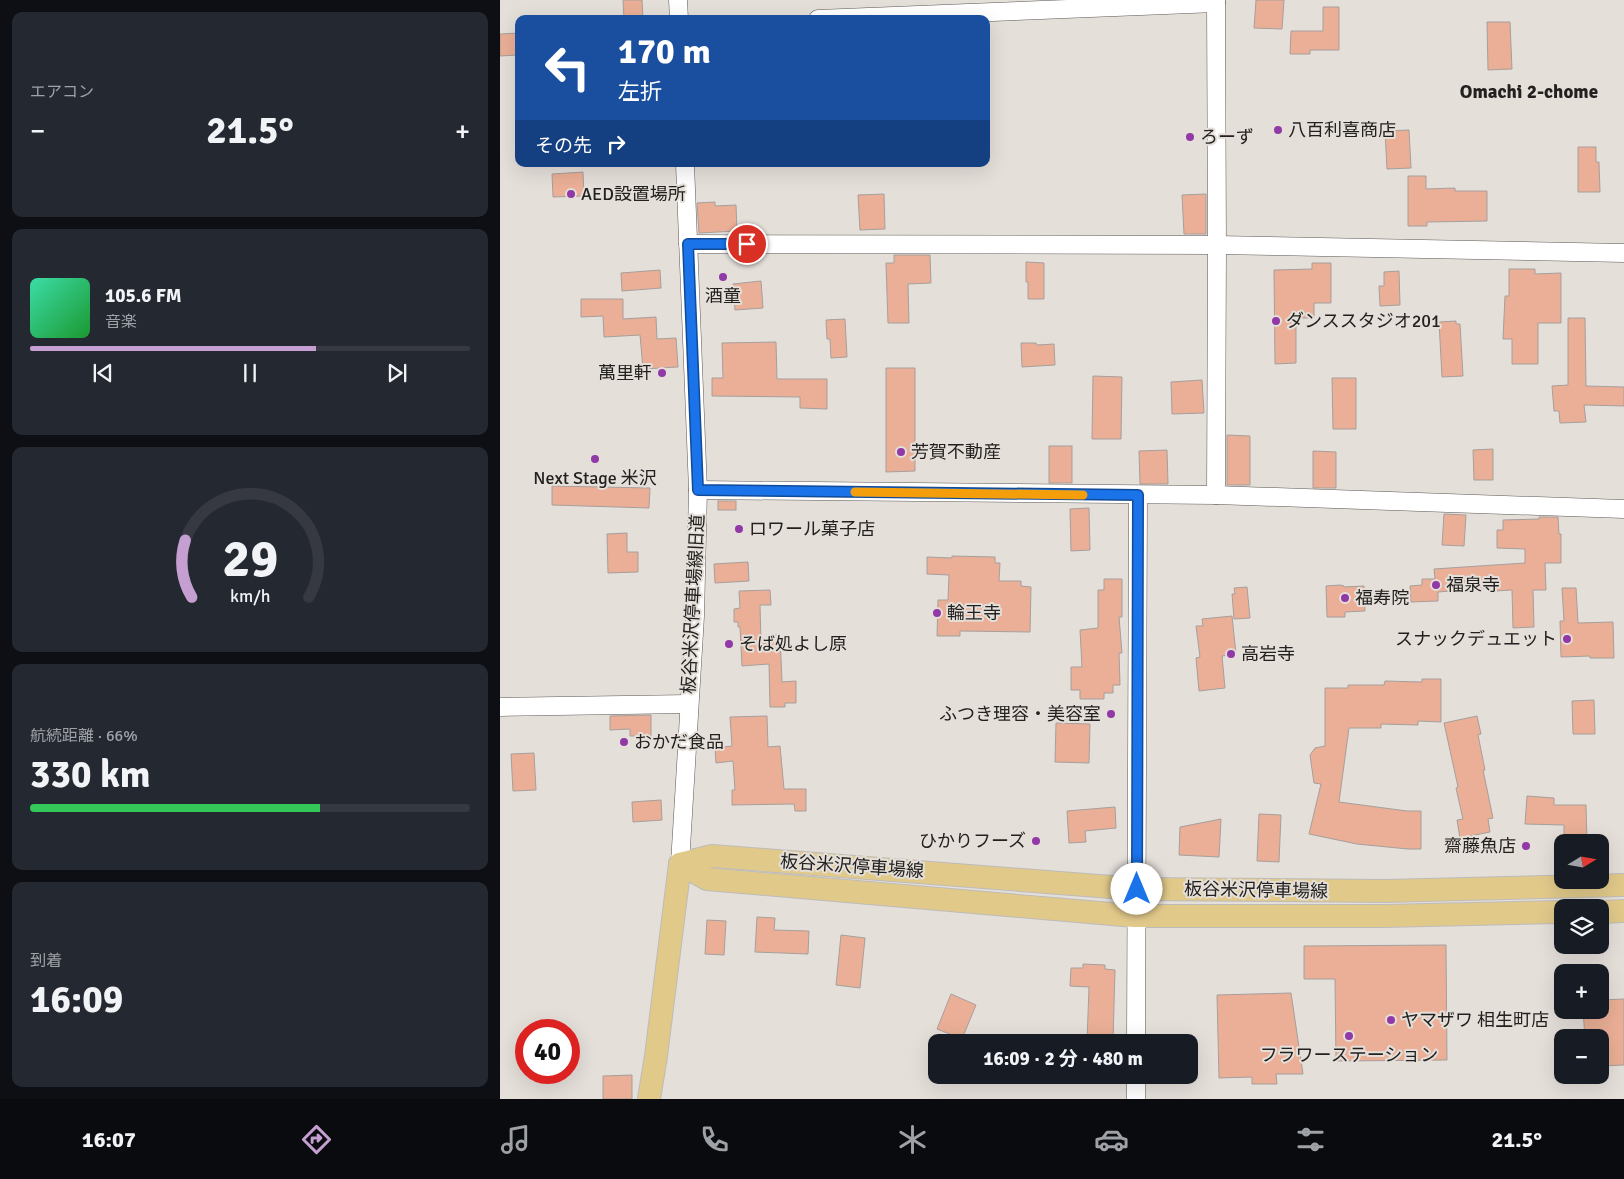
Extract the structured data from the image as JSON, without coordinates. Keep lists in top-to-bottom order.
{
  "streets": {
    "main road": ["板谷米沢停車場線"],
    "street": ["板谷米沢停車場線旧道"]
  },
  "crossings": [
    ["板谷米沢停車場線旧道", "板谷米沢停車場線"]
  ],
  "districts": ["Omachi 2-chome"],
  "places": [
    "八百利喜商店",
    "ろーず",
    "AED設置場所",
    "酒童",
    "ダンススタジオ201",
    "萬里軒",
    "芳賀不動産",
    "Next Stage 米沢",
    "ロワール菓子店",
    "福泉寺",
    "福寿院",
    "輪王寺",
    "スナックデュエット",
    "そば処よし原",
    "高岩寺",
    "ふつき理容・美容室",
    "おかだ食品",
    "ひかりフーズ",
    "齋藤魚店",
    "ヤマザワ 相生町店",
    "フラワーステーション"
  ],
  "north": "right",
  "page": {
    "tile": [
      "エアコン",
      ["航続距離 · 66%", "330 km"],
      ["到着", "16:09"]
    ],
    "turn": ["170 m", "左折"],
    "heat": ["−", "21.5°", "+"],
    "then": "その先",
    "song": ["105.6 FM", "音楽"],
    "map_buttons": ["+", "−"],
    "limit": "40",
    "trip": "16:09 · 2 分 · 480 m",
    "tabs": ["16:07", "21.5°"],
    "gauge": ["29", "km/h"]
  }
}
